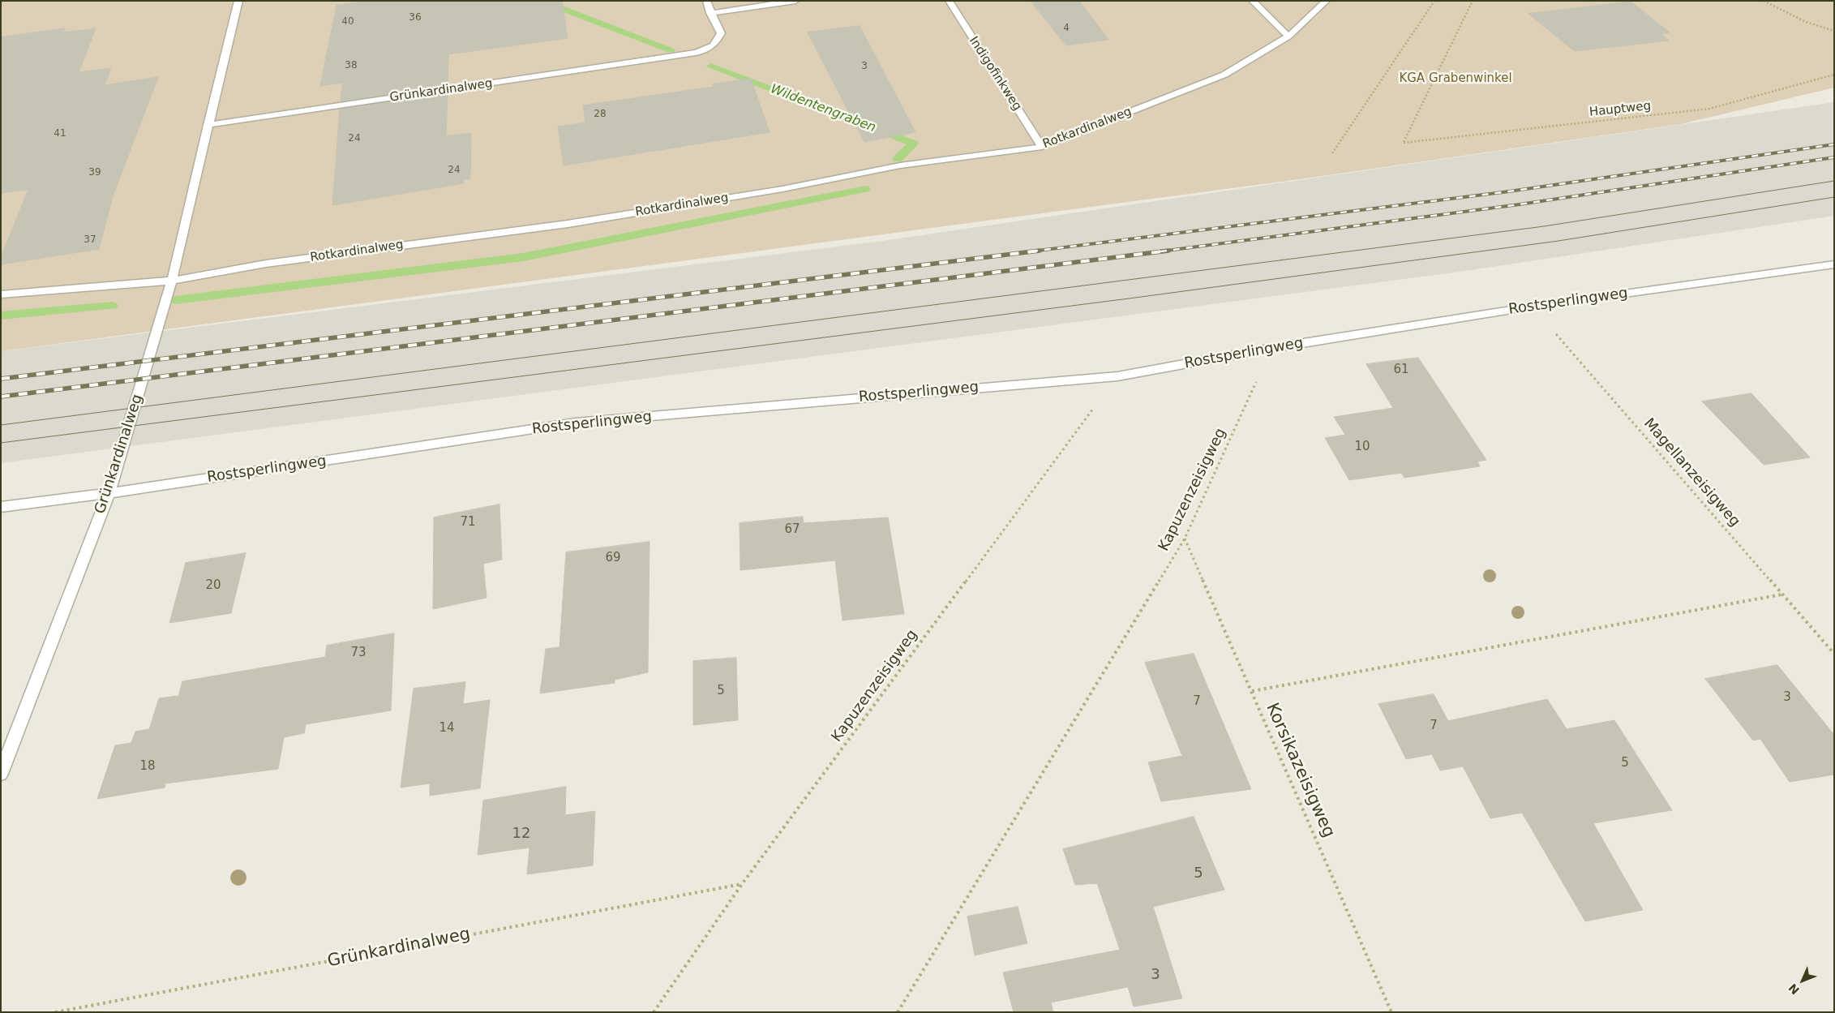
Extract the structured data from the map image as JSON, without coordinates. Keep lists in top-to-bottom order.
{
  "streets": {
    "lane": [
      "Indigofinkweg",
      "Grünkardinalweg",
      "Rotkardinalweg",
      "Rostsperlingweg"
    ],
    "path": [
      "Hauptweg",
      "Magellanzeisigweg",
      "Kapuzenzeisigweg",
      "Korsikazeisigweg"
    ]
  },
  "crossings": [
    ["Indigofinkweg", "Rotkardinalweg"],
    ["Grünkardinalweg", "Rotkardinalweg"],
    ["Grünkardinalweg", "Rostsperlingweg"],
    ["Grünkardinalweg", "Kapuzenzeisigweg"],
    ["Rostsperlingweg", "Magellanzeisigweg"],
    ["Rostsperlingweg", "Kapuzenzeisigweg"],
    ["Kapuzenzeisigweg", "Korsikazeisigweg"]
  ],
  "water": ["Wildentengraben"],
  "parks": ["KGA Grabenwinkel"],
  "house_numbers": [
    "36",
    "40",
    "4",
    "38",
    "3",
    "28",
    "41",
    "24",
    "24",
    "39",
    "37",
    "61",
    "10",
    "71",
    "67",
    "69",
    "20",
    "73",
    "5",
    "3",
    "7",
    "7",
    "14",
    "5",
    "18",
    "12",
    "5",
    "3"
  ],
  "north": "bottom left"
}
